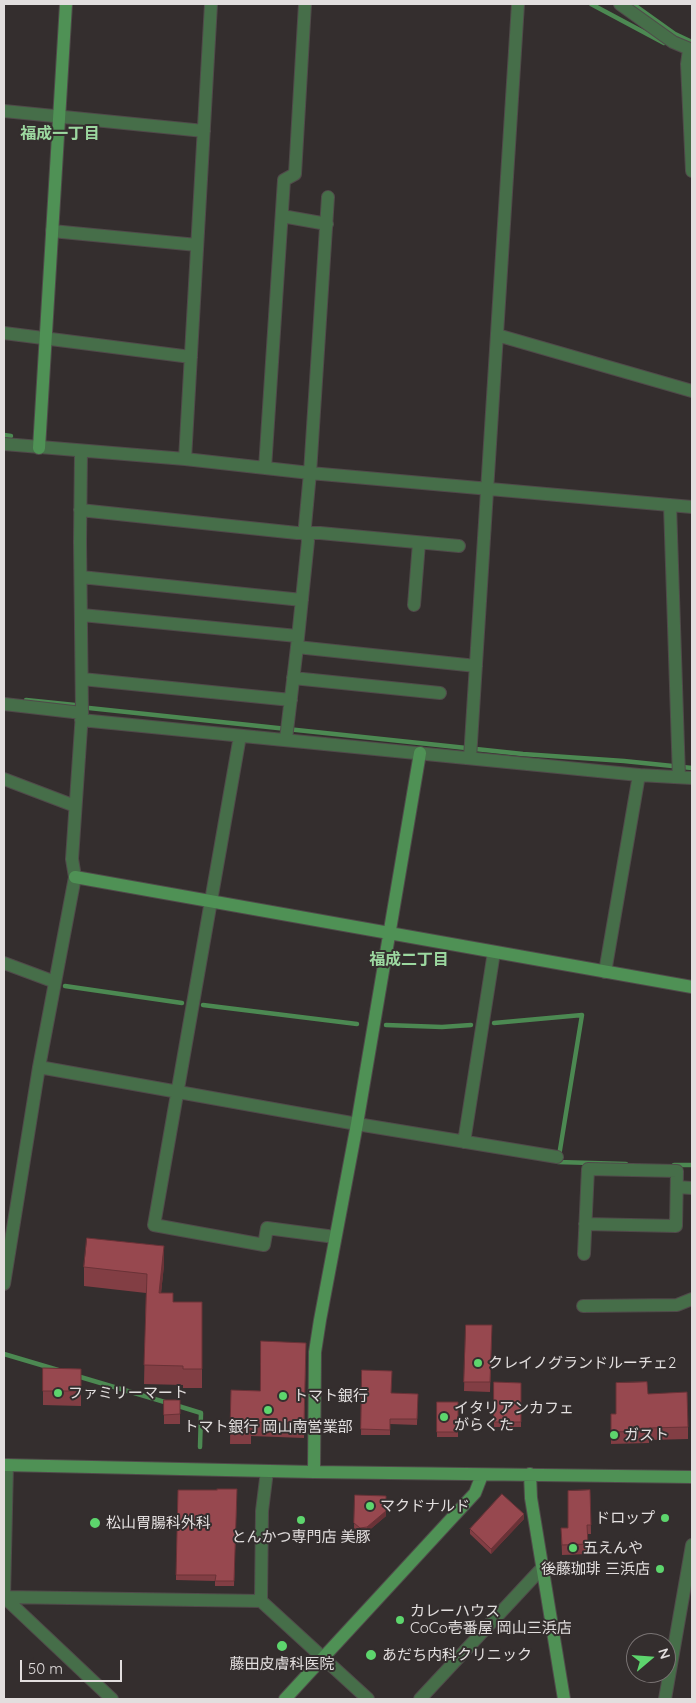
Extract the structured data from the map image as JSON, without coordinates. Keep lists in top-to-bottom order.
{
  "districts": ["福成一丁目", "福成二丁目"],
  "places": [
    "クレイノグランドルーチェ2",
    "ファミリーマート",
    "トマト銀行",
    "トマト銀行 岡山南営業部",
    "イタリアンカフェ がらくた",
    "ガスト",
    "マクドナルド",
    "ドロップ",
    "とんかつ専門店 美豚",
    "松山胃腸科外科",
    "五えんや",
    "後藤珈琲 三浜店",
    "カレーハウス CoCo壱番屋 岡山三浜店",
    "藤田皮膚科医院",
    "あだち内科クリニック"
  ],
  "scale_bar": "50 m",
  "north": "right"
}
